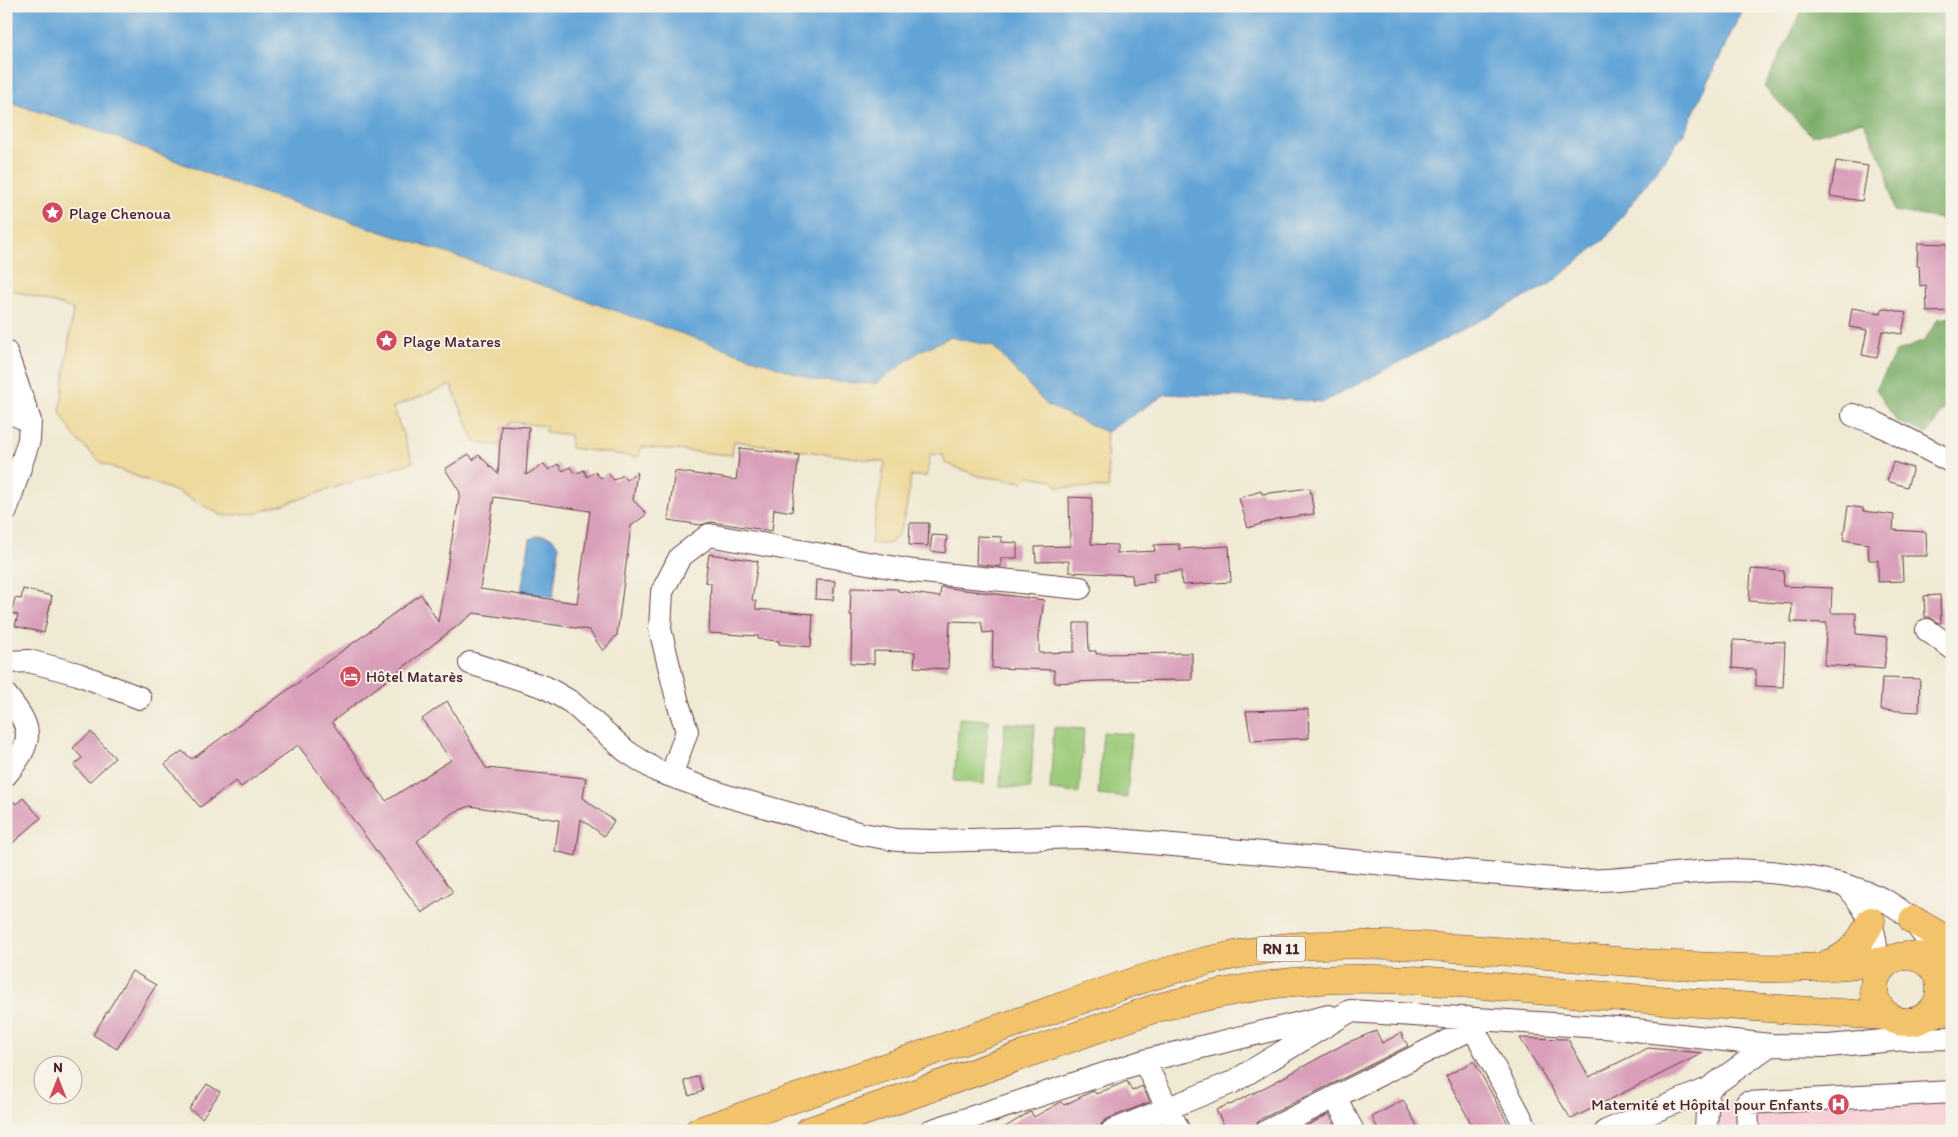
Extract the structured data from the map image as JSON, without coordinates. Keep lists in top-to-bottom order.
{
  "streets": {
    "main road": ["RN 11"]
  },
  "places": {
    "place": ["Plage Chenoua", "Plage Matares"],
    "hotel": ["Hôtel Matarès"],
    "hospital": ["Maternité et Hôpital pour Enfants"]
  },
  "north": "top"
}
